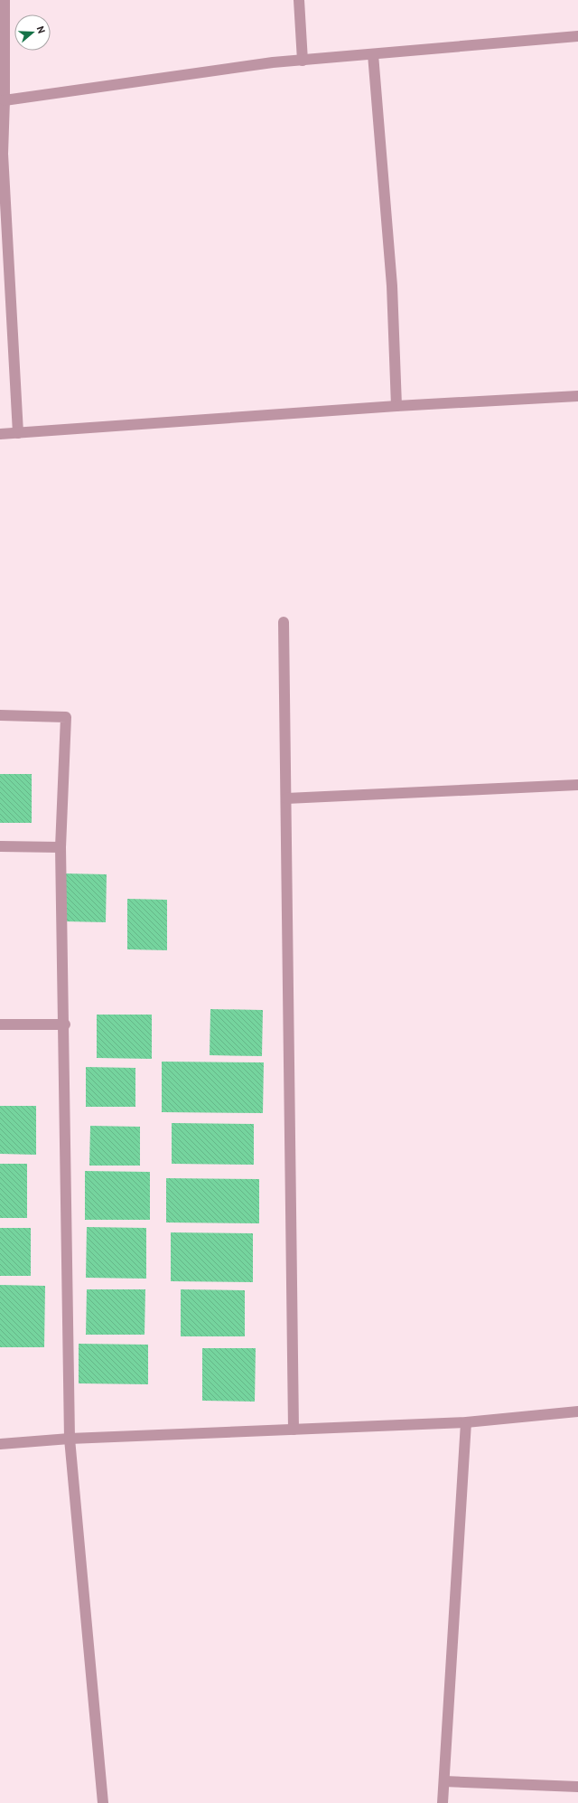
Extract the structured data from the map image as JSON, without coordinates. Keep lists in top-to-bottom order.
{
  "north": "right"
}
